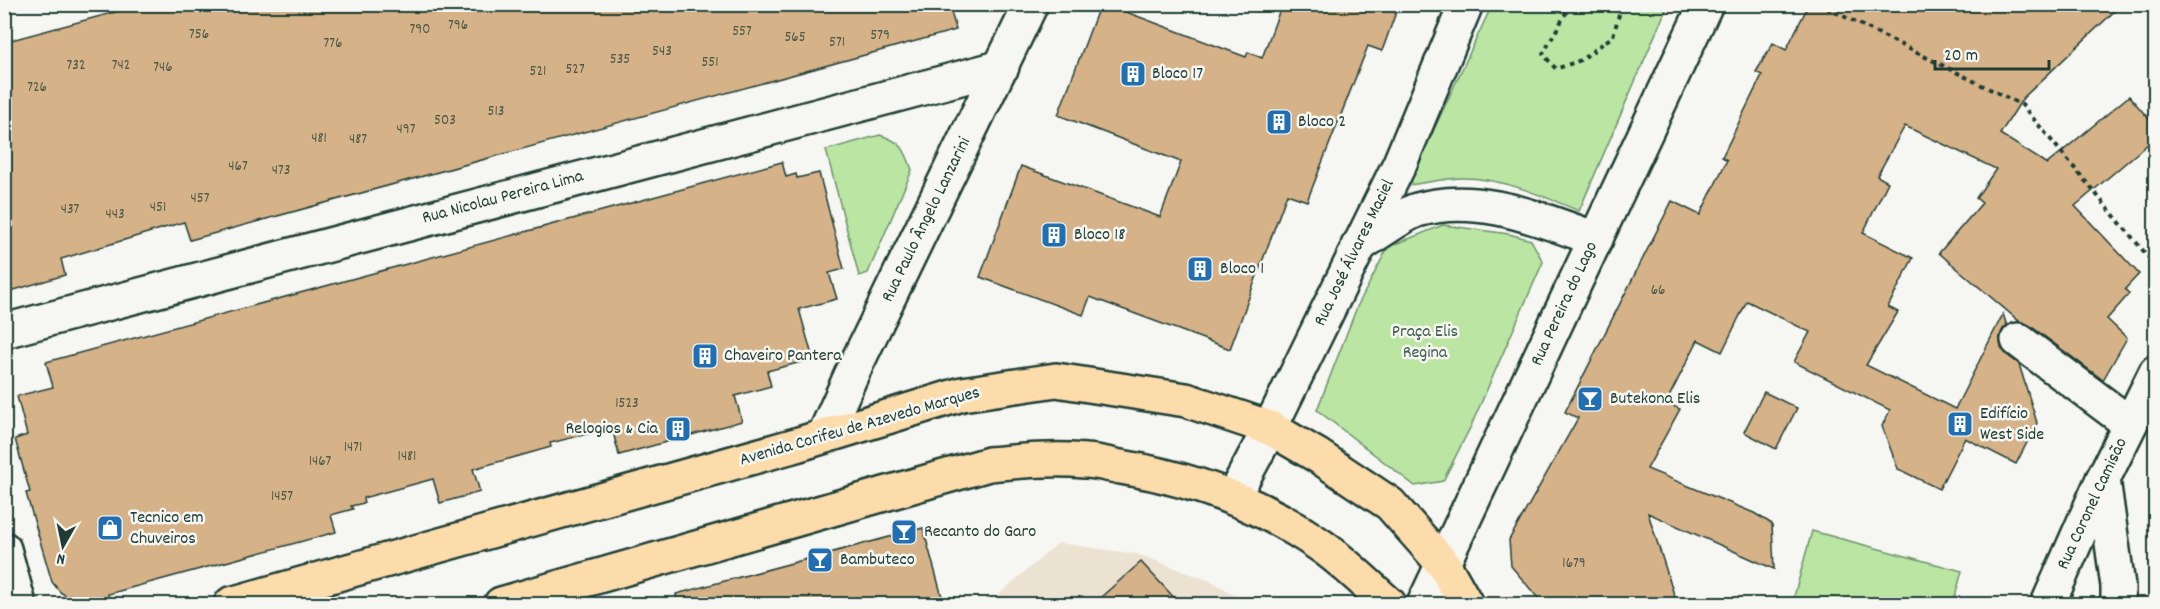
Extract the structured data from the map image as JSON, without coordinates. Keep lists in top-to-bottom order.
{
  "streets": {
    "main road": ["Avenida Corifeu de Azevedo Marques"],
    "street": [
      "Rua Nicolau Pereira Lima",
      "Rua Paulo Ângelo Lanzarini",
      "Rua José Álvares Maciel",
      "Rua Pereira do Lago",
      "Rua Coronel Camisão"
    ]
  },
  "crossings": [
    ["Rua Nicolau Pereira Lima", "Rua Paulo Ângelo Lanzarini"],
    ["Rua Paulo Ângelo Lanzarini", "Avenida Corifeu de Azevedo Marques"],
    ["Rua José Álvares Maciel", "Avenida Corifeu de Azevedo Marques"],
    ["Rua Pereira do Lago", "Avenida Corifeu de Azevedo Marques"]
  ],
  "parks": ["Praça Elis Regina"],
  "places": {
    "building": [
      "Bloco 17",
      "Bloco 2",
      "Bloco 18",
      "Bloco 1",
      "Chaveiro Pantera",
      "Edifício West Side",
      "Relogios & Cia"
    ],
    "bar": ["Butekona Elis", "Recanto do Garo", "Bambuteco"],
    "shop": ["Tecnico em Chuveiros"]
  },
  "house_numbers": [
    "796",
    "790",
    "557",
    "756",
    "579",
    "565",
    "571",
    "776",
    "543",
    "535",
    "551",
    "732",
    "742",
    "746",
    "527",
    "521",
    "726",
    "513",
    "503",
    "497",
    "481",
    "487",
    "467",
    "473",
    "457",
    "451",
    "437",
    "443",
    "66",
    "1523",
    "1471",
    "1481",
    "1467",
    "1457",
    "1679"
  ],
  "scale_bar": "20 m",
  "north": "bottom"
}
